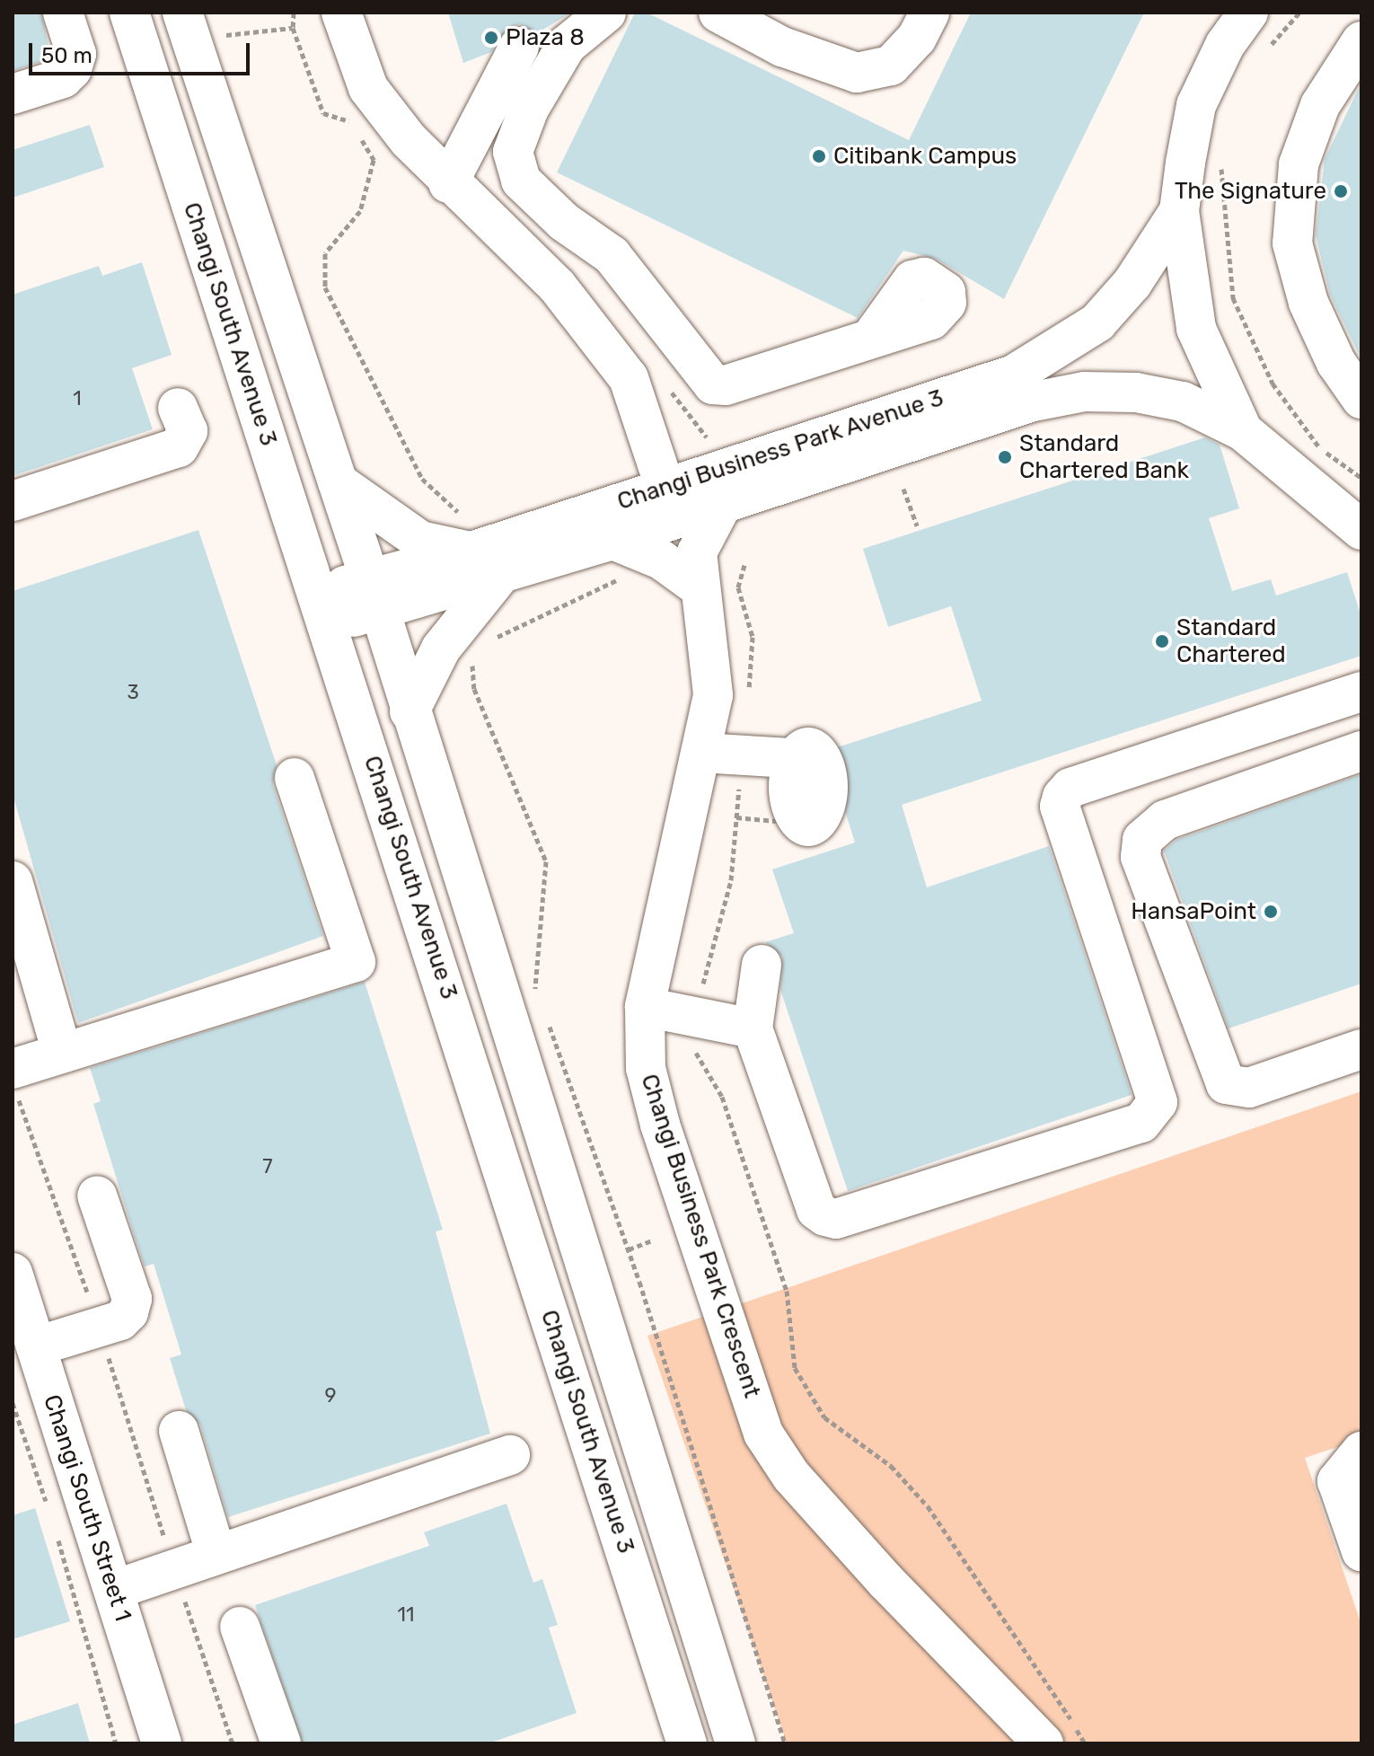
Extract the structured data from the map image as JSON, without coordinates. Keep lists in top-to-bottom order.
{
  "streets": {
    "street": [
      "Changi South Avenue 3",
      "Changi Business Park Avenue 3",
      "Changi Business Park Crescent",
      "Changi South Street 1"
    ]
  },
  "crossings": [
    ["Changi South Avenue 3", "Changi Business Park Avenue 3"],
    ["Changi Business Park Avenue 3", "Changi Business Park Crescent"]
  ],
  "places": [
    "Plaza 8",
    "Citibank Campus",
    "The Signature",
    "Standard Chartered Bank",
    "Standard Chartered",
    "HansaPoint"
  ],
  "house_numbers": [
    "1",
    "3",
    "7",
    "9",
    "11"
  ],
  "scale_bar": "50 m"
}
